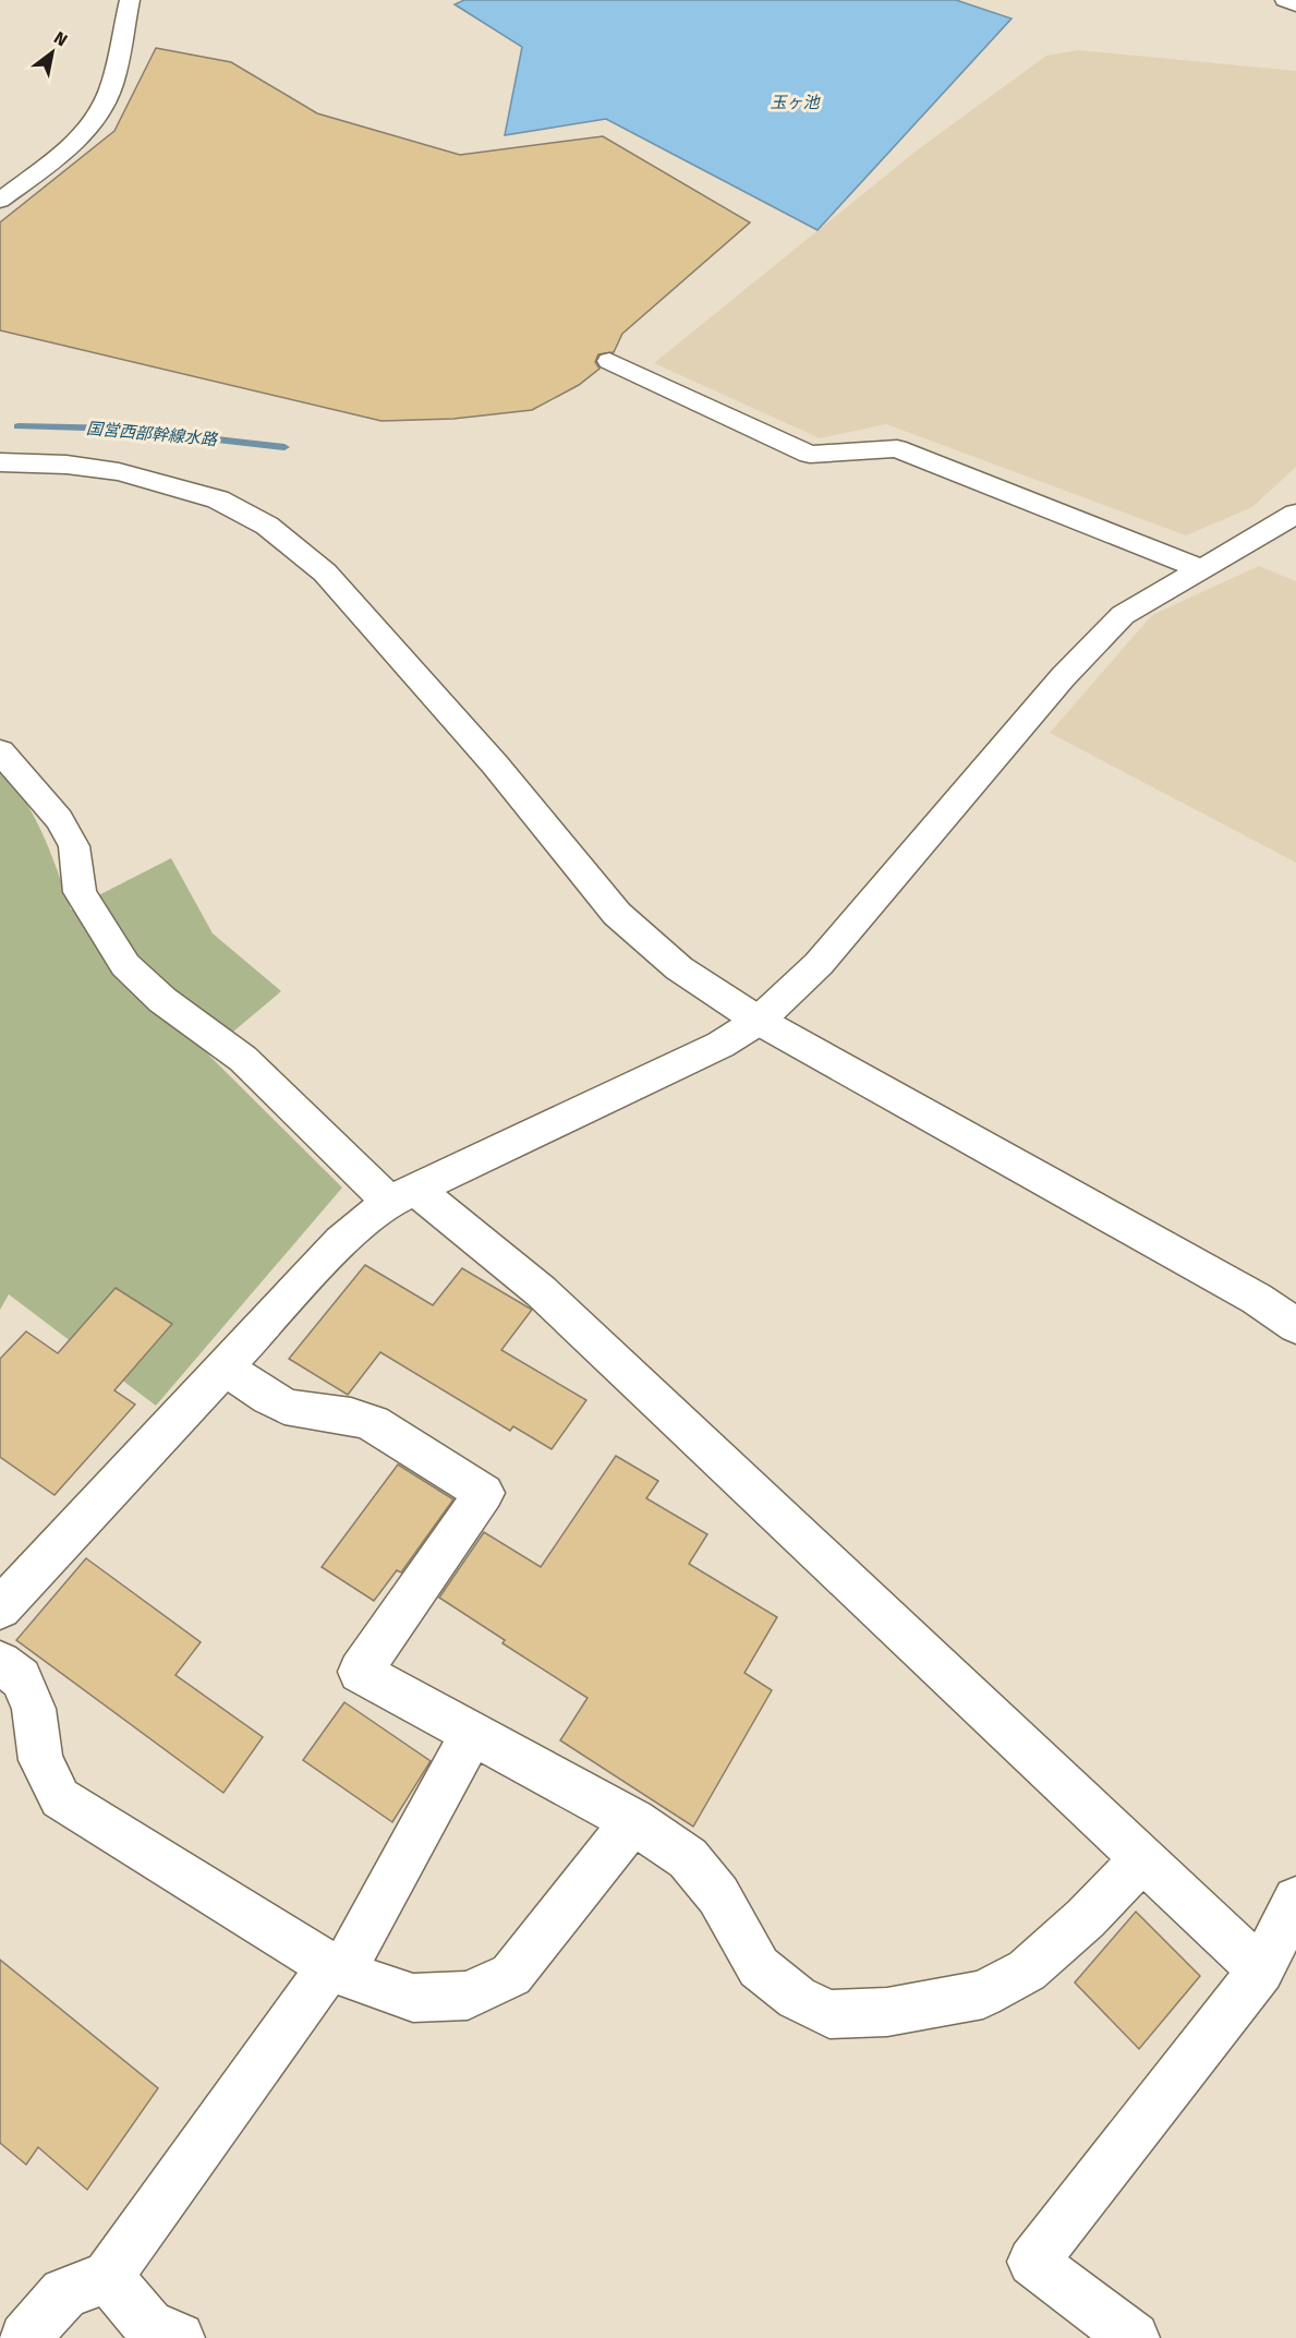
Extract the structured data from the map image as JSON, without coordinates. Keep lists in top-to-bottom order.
{
  "water": ["玉ヶ池", "国営西部幹線水路"],
  "north": "top right"
}
